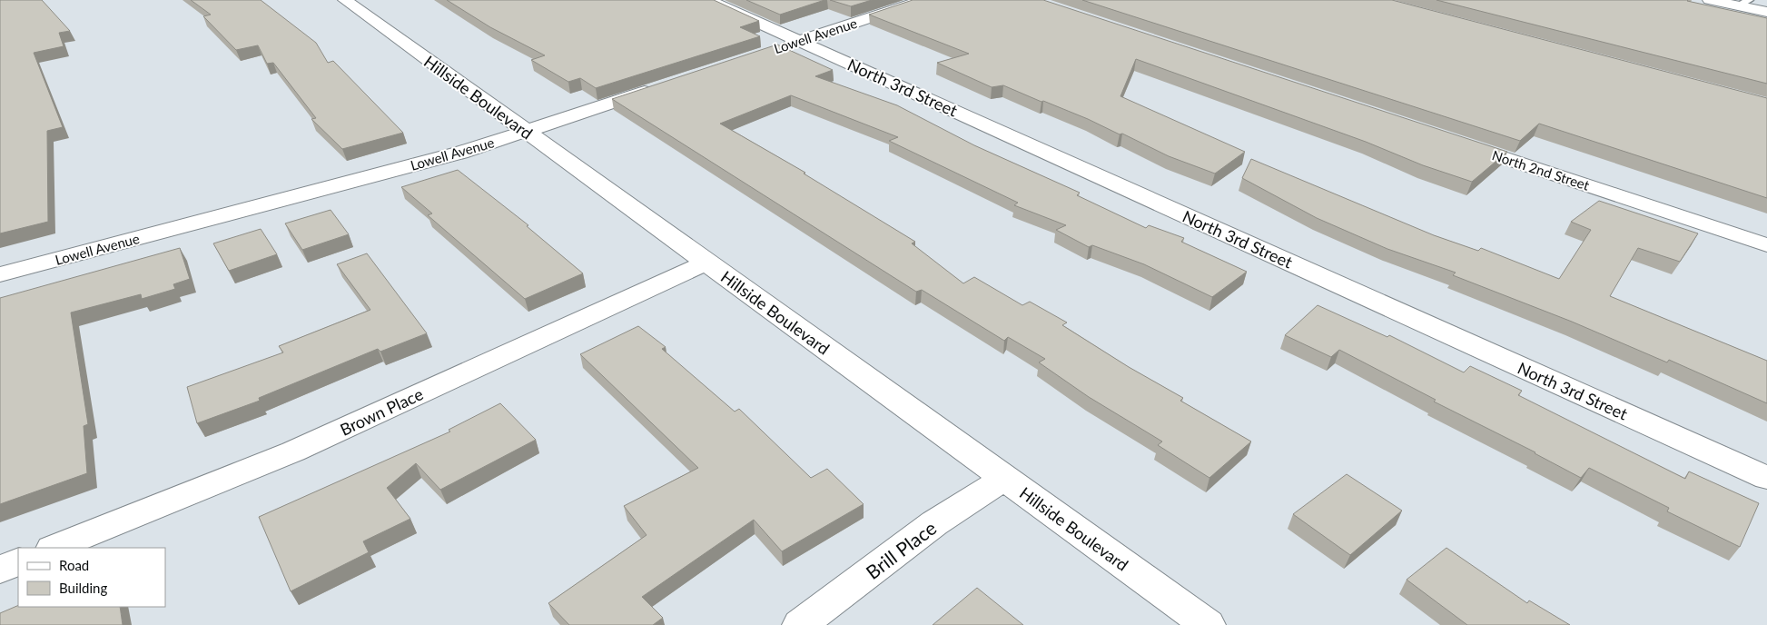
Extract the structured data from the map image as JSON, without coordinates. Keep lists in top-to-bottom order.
{
  "streets": {
    "street": [
      "Lowell Avenue",
      "North 3rd Street",
      "Hillside Boulevard",
      "North 2nd Street",
      "Brown Place",
      "Brill Place"
    ]
  },
  "crossings": [
    ["Lowell Avenue", "North 3rd Street"],
    ["Lowell Avenue", "Hillside Boulevard"],
    ["Hillside Boulevard", "Brown Place"],
    ["Hillside Boulevard", "Brill Place"]
  ],
  "legend": ["Road", "Building"]
}
